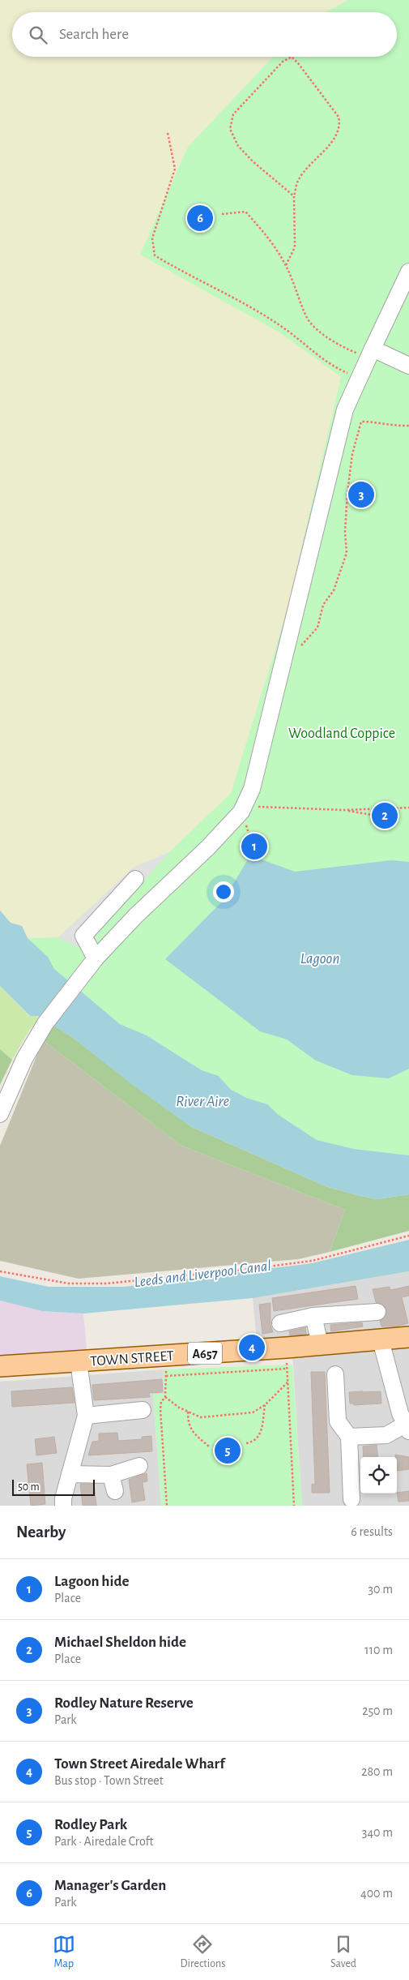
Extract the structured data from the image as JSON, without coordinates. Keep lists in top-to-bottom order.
{
  "streets": {
    "main road": ["A657", "TOWN STREET"]
  },
  "water": ["Lagoon", "River Aire", "Leeds and Liverpool Canal"],
  "parks": ["Woodland Coppice"],
  "scale_bar": "50 m",
  "page": {
    "search": "Search here",
    "pins": [
      "6",
      "3",
      "2",
      "1",
      "4",
      "5"
    ],
    "scale": "50 m",
    "heading": ["Nearby", "6 results"],
    "list": [
      {
        "mark": "1",
        "name": "Lagoon hide",
        "note": "Place",
        "value": "30 m"
      },
      {
        "mark": "2",
        "name": "Michael Sheldon hide",
        "note": "Place",
        "value": "110 m"
      },
      {
        "mark": "3",
        "name": "Rodley Nature Reserve",
        "note": "Park",
        "value": "250 m"
      },
      {
        "mark": "4",
        "name": "Town Street Airedale Wharf",
        "note": "Bus stop · Town Street",
        "value": "280 m"
      },
      {
        "mark": "5",
        "name": "Rodley Park",
        "note": "Park · Airedale Croft",
        "value": "340 m"
      },
      {
        "mark": "6",
        "name": "Manager's Garden",
        "note": "Park",
        "value": "400 m"
      }
    ],
    "nav": ["Map", "Directions", "Saved"]
  }
}
